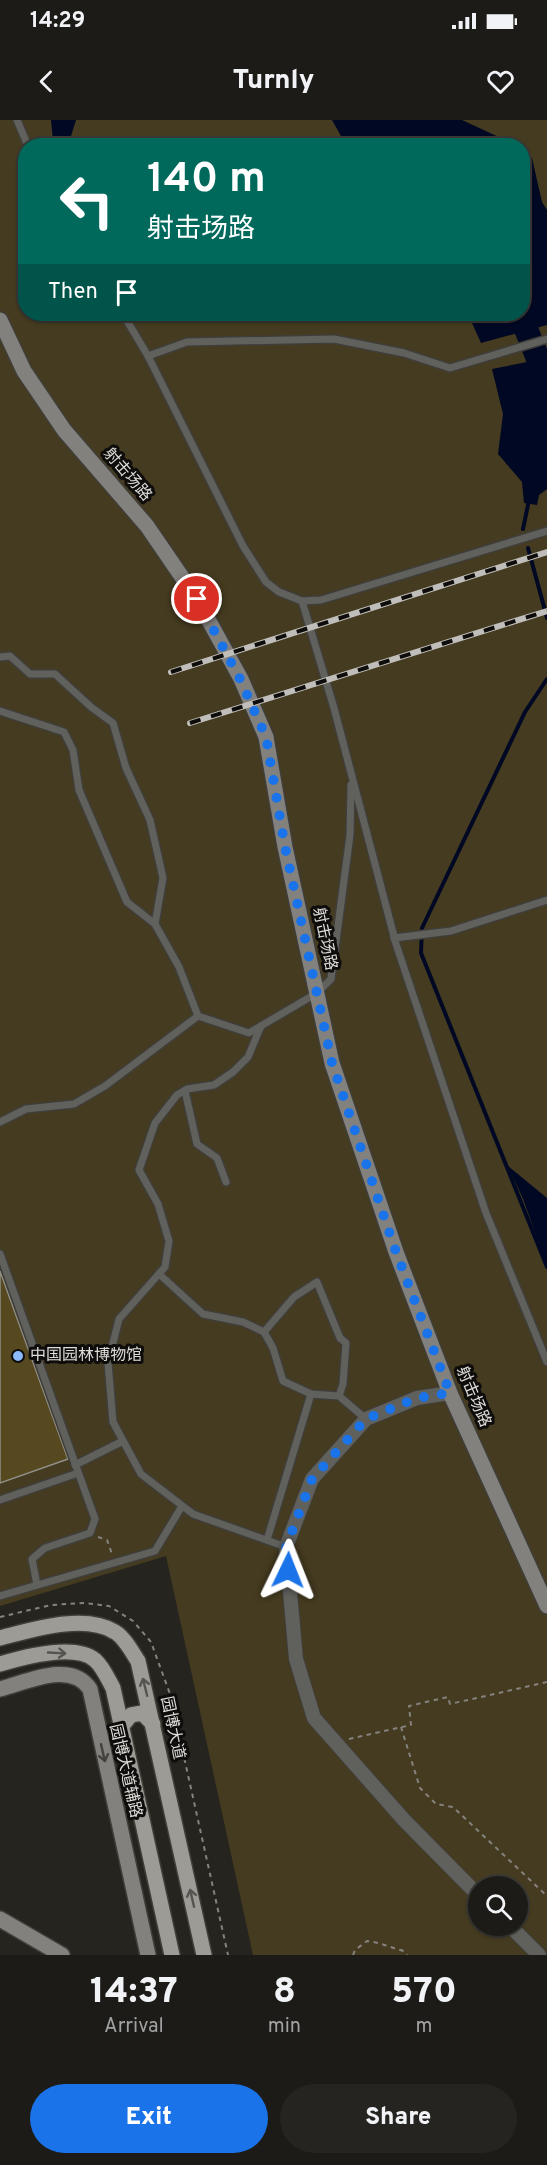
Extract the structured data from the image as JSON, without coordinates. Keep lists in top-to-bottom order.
{
  "streets": {
    "main road": ["园博大道"],
    "street": ["射击场路", "园博大道辅路"]
  },
  "one_way": ["园博大道辅路"],
  "places": ["中国园林博物馆"],
  "page": {
    "status": "14:29",
    "header": "Turnly",
    "turn": ["140 m", "射击场路"],
    "then": "Then",
    "eta": [
      "14:37",
      "Arrival",
      "8",
      "min",
      "570",
      "m"
    ],
    "buttons": ["Exit", "Share"]
  }
}
